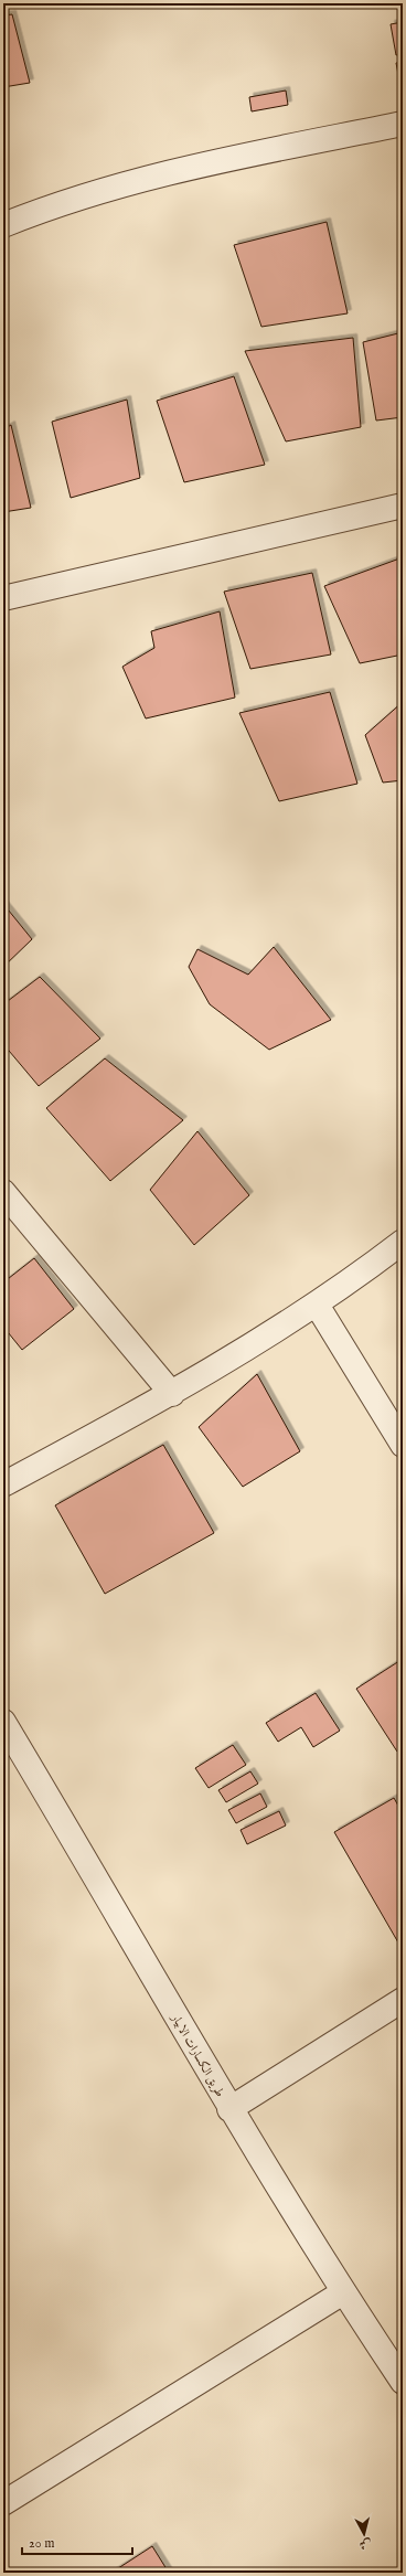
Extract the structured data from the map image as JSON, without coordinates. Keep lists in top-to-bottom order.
{
  "streets": {
    "street": ["طريق الكسارات الابيار"]
  },
  "scale_bar": "20 m",
  "north": "bottom"
}
